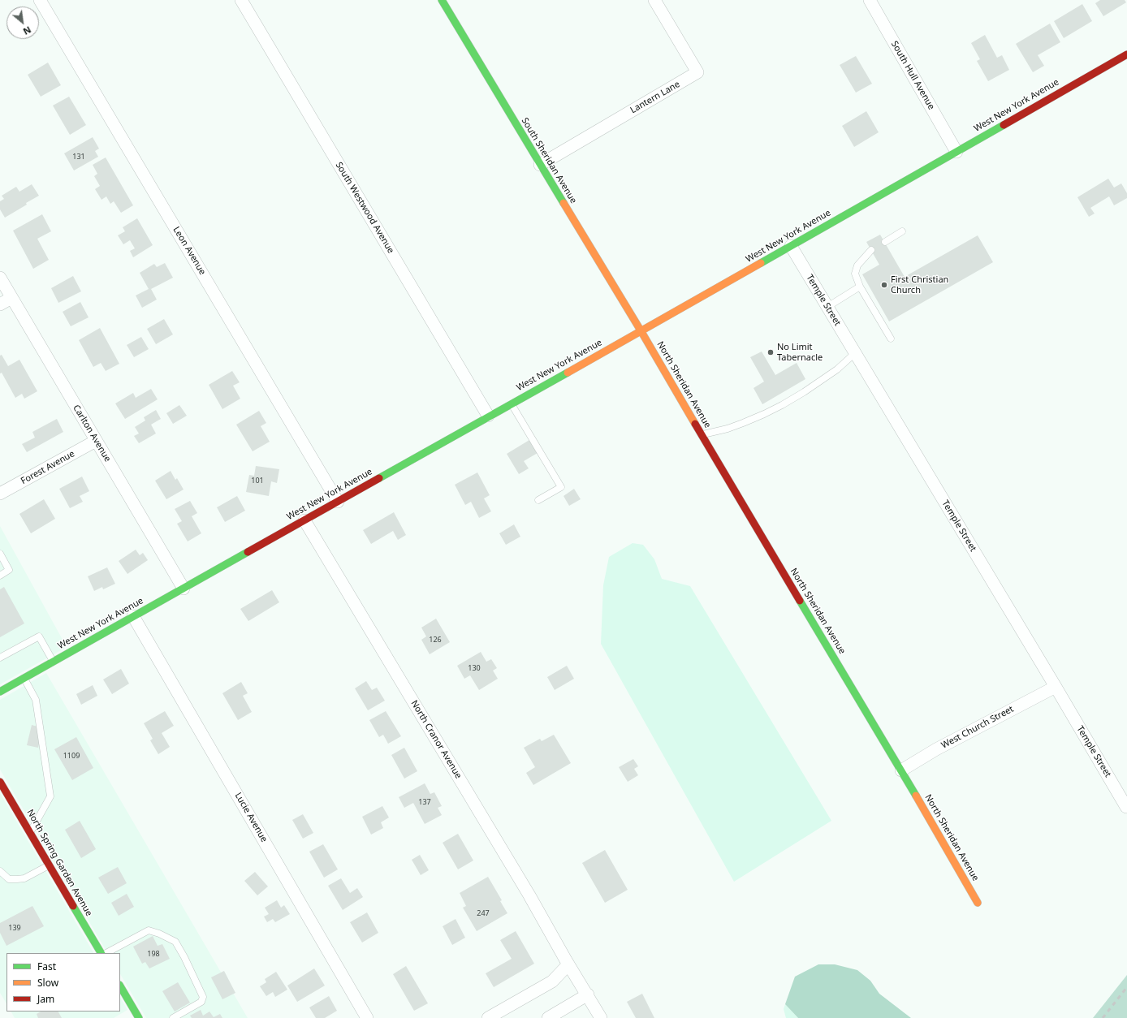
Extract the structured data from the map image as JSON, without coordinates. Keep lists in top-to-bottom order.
{
  "streets": {
    "main road": [
      "West New York Avenue",
      "South Sheridan Avenue",
      "North Sheridan Avenue",
      "North Spring Garden Avenue"
    ],
    "street": [
      "South Hull Avenue",
      "Lantern Lane",
      "South Westwood Avenue",
      "Leon Avenue",
      "Temple Street",
      "Carlton Avenue",
      "Forest Avenue",
      "West Church Street",
      "North Cranor Avenue",
      "Lucie Avenue"
    ]
  },
  "crossings": [
    ["South Hull Avenue", "West New York Avenue"],
    ["Lantern Lane", "South Sheridan Avenue"],
    ["West New York Avenue", "South Sheridan Avenue"],
    ["West New York Avenue", "South Westwood Avenue"],
    ["West New York Avenue", "Leon Avenue"],
    ["West New York Avenue", "Temple Street"],
    ["West New York Avenue", "North Sheridan Avenue"],
    ["West New York Avenue", "Carlton Avenue"],
    ["West New York Avenue", "North Cranor Avenue"],
    ["West New York Avenue", "Lucie Avenue"],
    ["South Sheridan Avenue", "North Sheridan Avenue"],
    ["Temple Street", "West Church Street"],
    ["North Sheridan Avenue", "West Church Street"],
    ["Carlton Avenue", "Forest Avenue"]
  ],
  "places": ["First Christian Church", "No Limit Tabernacle"],
  "house_numbers": [
    "131",
    "101",
    "126",
    "130",
    "1109",
    "137",
    "247",
    "139",
    "198"
  ],
  "legend": ["Fast", "Slow", "Jam"],
  "north": "bottom right"
}
